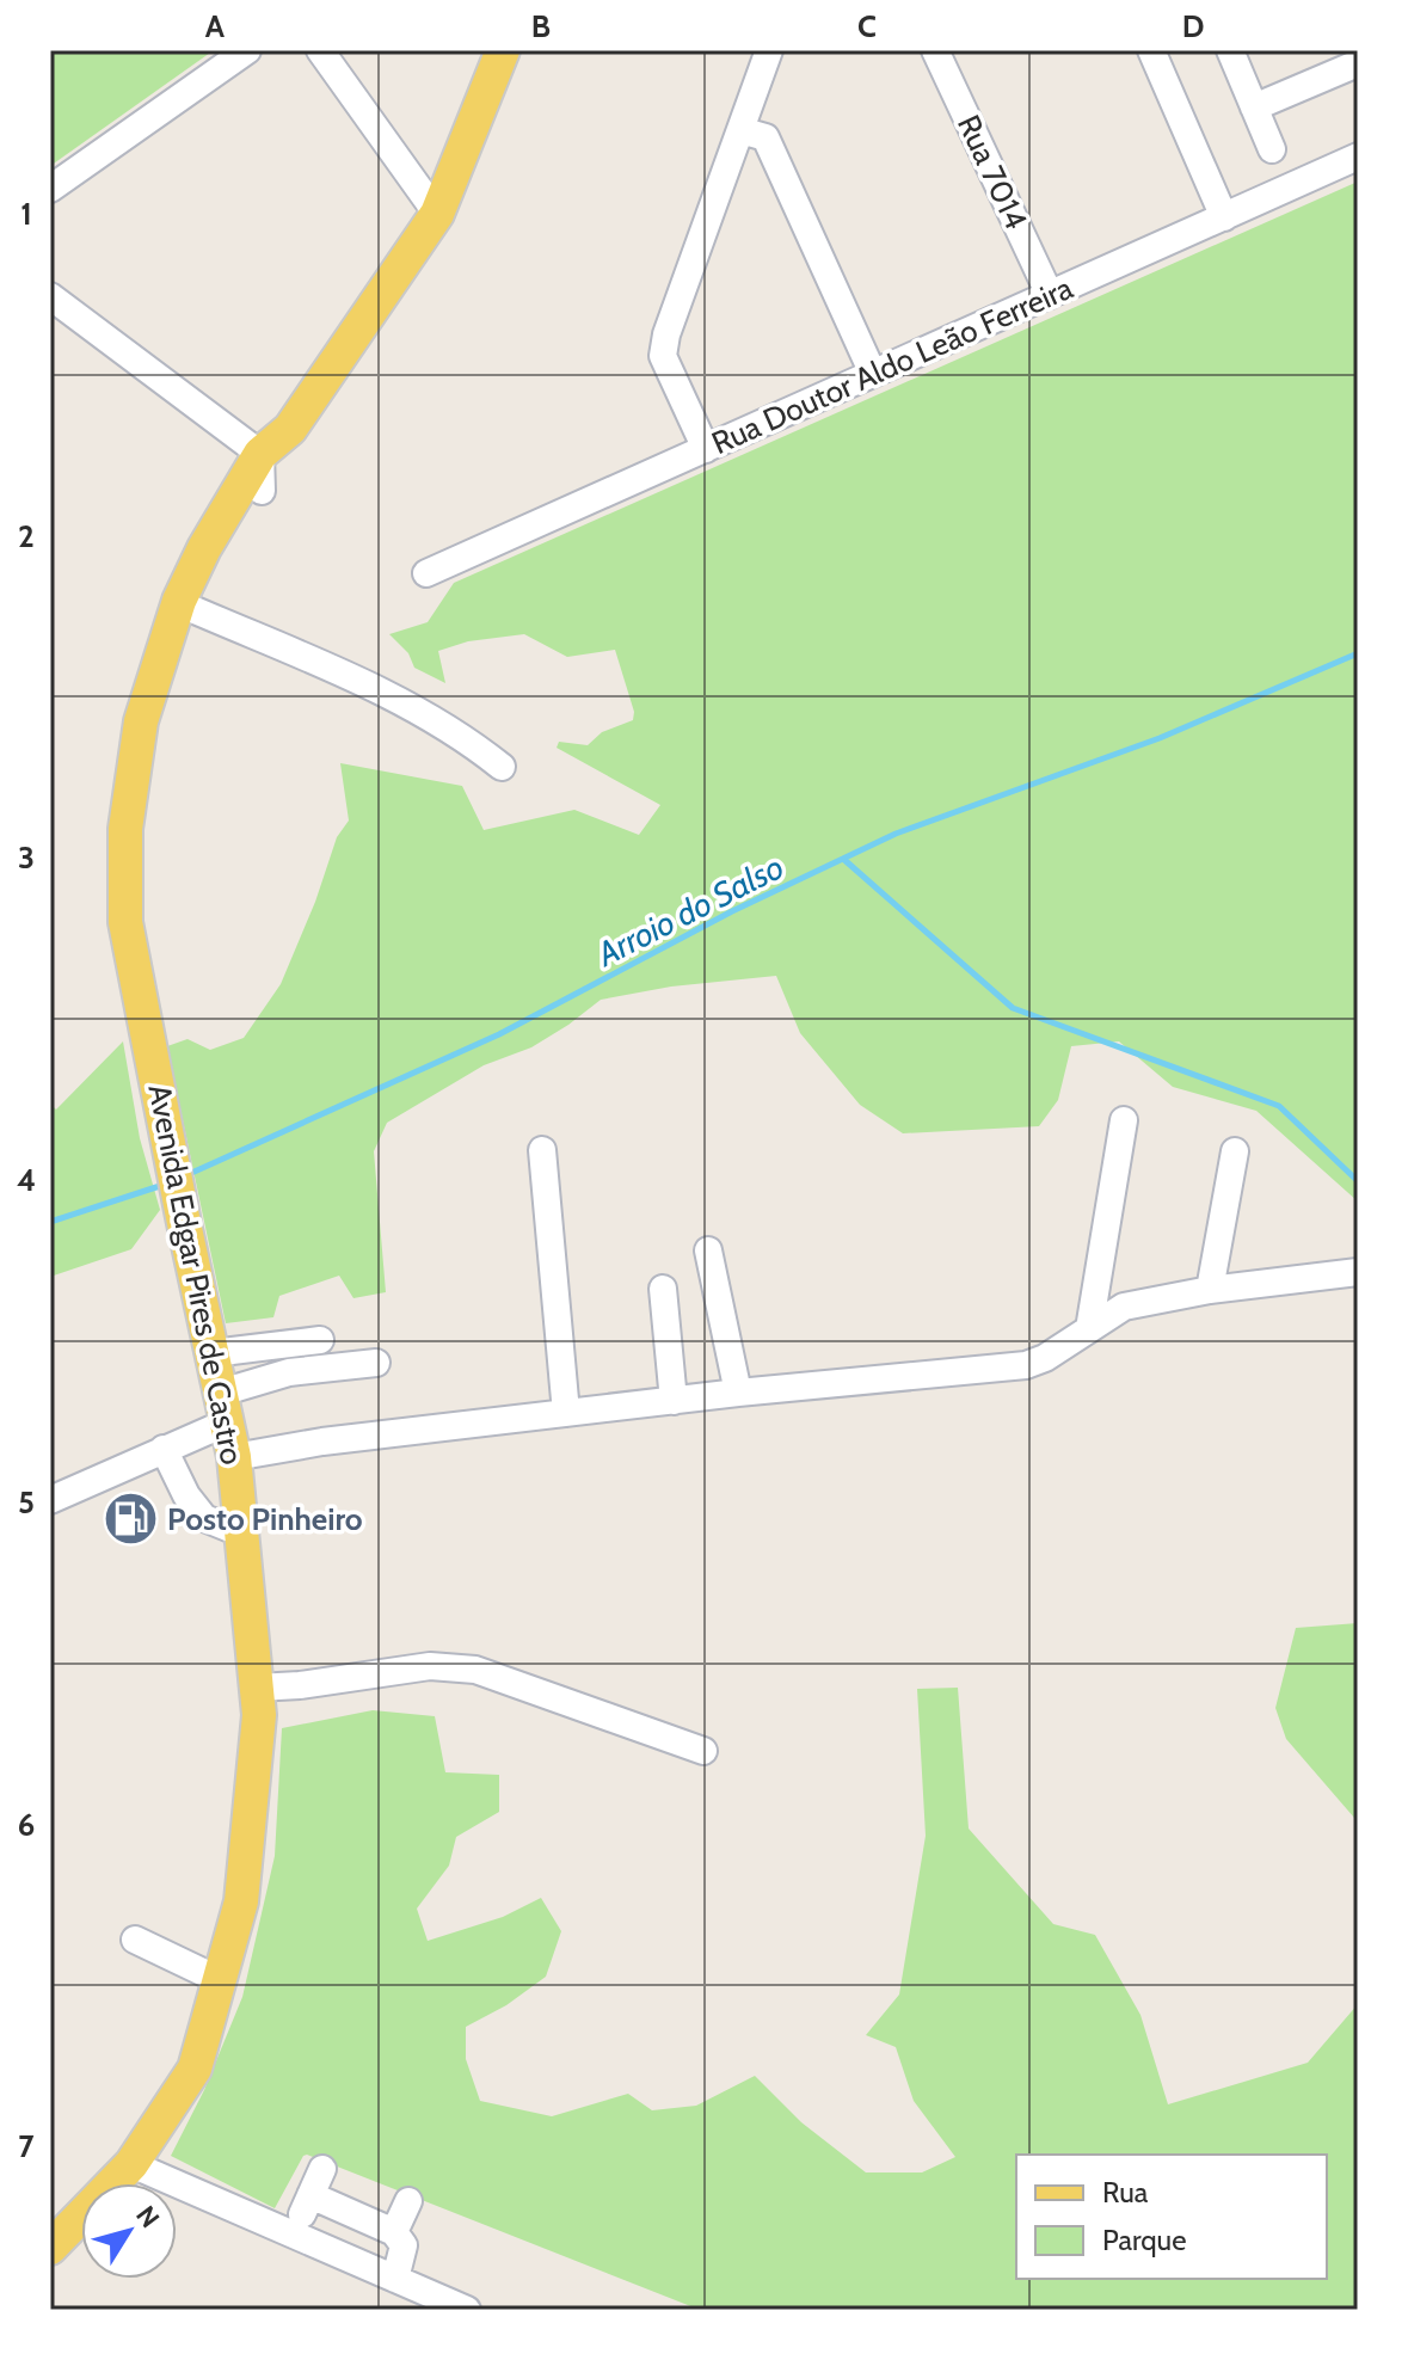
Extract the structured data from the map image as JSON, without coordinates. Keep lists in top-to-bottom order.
{
  "streets": {
    "main road": ["Avenida Edgar Pires de Castro"],
    "street": ["Rua 7014", "Rua Doutor Aldo Leão Ferreira"]
  },
  "crossings": [
    ["Rua 7014", "Rua Doutor Aldo Leão Ferreira"]
  ],
  "water": ["Arroio do Salso"],
  "places": {
    "fuel station": ["Posto Pinheiro"]
  },
  "legend": ["Rua", "Parque"],
  "north": "top right",
  "grid": {
    "columns": [
      "A",
      "B",
      "C",
      "D"
    ],
    "rows": [
      "1",
      "2",
      "3",
      "4",
      "5",
      "6",
      "7"
    ]
  }
}
